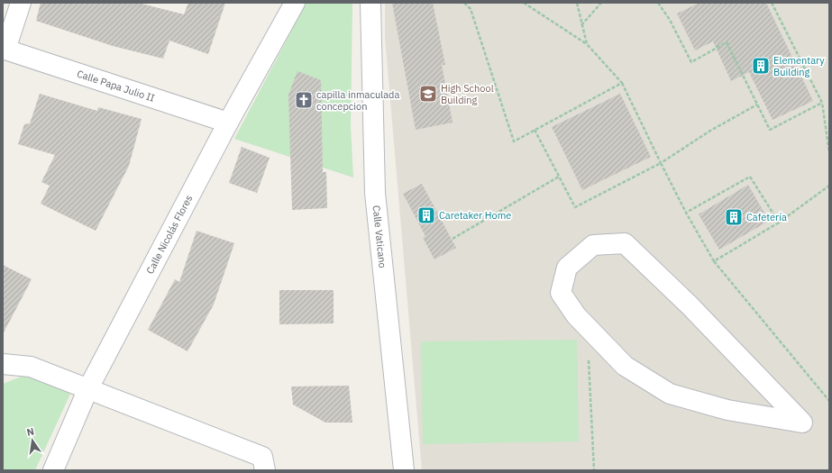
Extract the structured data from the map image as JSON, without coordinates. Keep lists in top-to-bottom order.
{
  "streets": {
    "street": ["Calle Papa Julio II", "Calle Nicolás Flores", "Calle Vaticano"]
  },
  "crossings": [
    ["Calle Papa Julio II", "Calle Nicolás Flores"]
  ],
  "places": {
    "building": ["Elementary Building", "Caretaker Home", "Cafetería"],
    "school or university": ["High School Building"],
    "church": ["capilla inmaculada concepcion"]
  },
  "north": "top"
}
